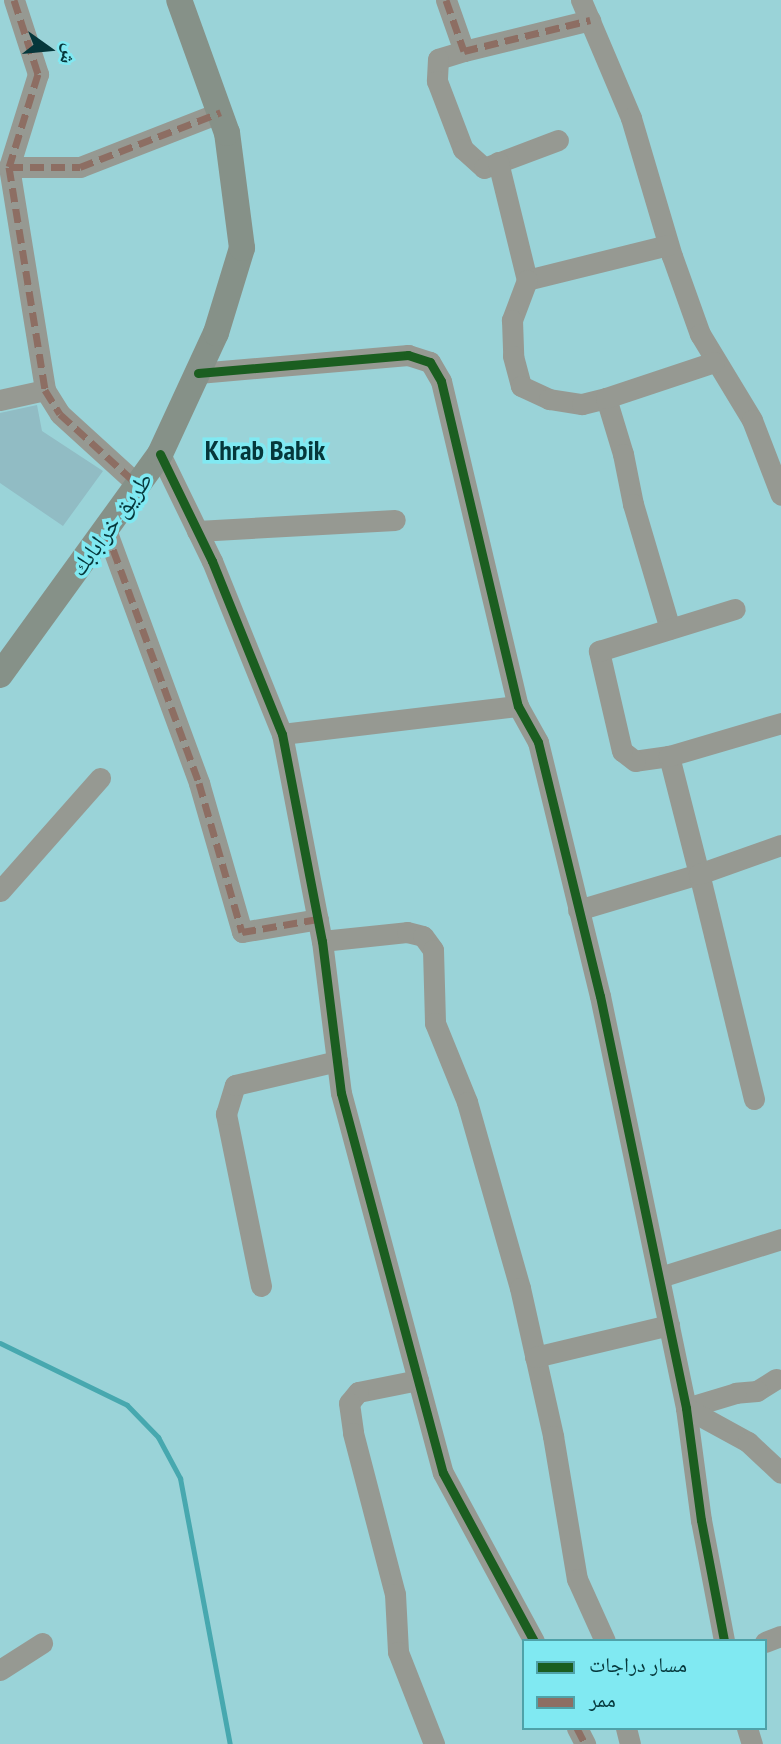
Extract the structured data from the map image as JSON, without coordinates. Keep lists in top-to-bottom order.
{
  "streets": {
    "main road": ["طريق خرابابك"]
  },
  "districts": ["Khrab Babik"],
  "legend": ["مسار دراجات", "ممر"],
  "north": "right"
}
